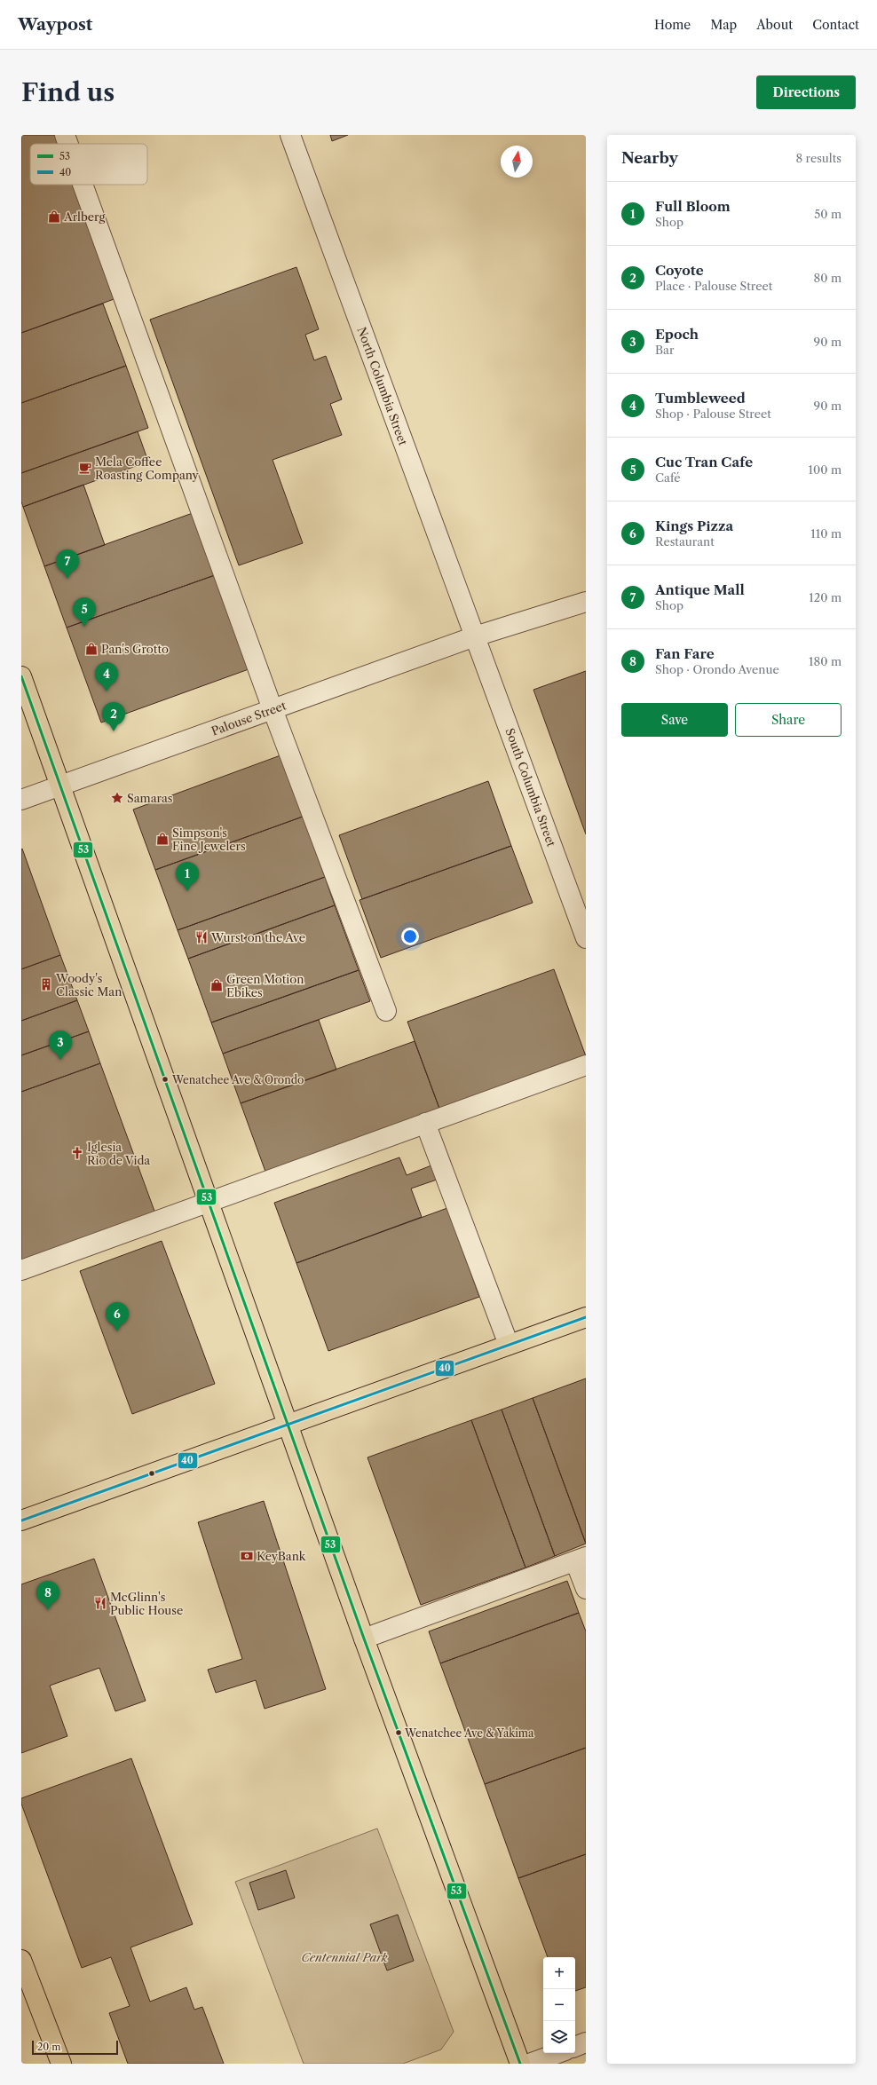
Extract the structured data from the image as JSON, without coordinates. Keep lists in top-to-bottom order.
{
  "streets": {
    "street": ["North Columbia Street", "Palouse Street", "South Columbia Street"]
  },
  "crossings": [
    ["North Columbia Street", "Palouse Street"],
    ["North Columbia Street", "South Columbia Street"],
    ["Palouse Street", "South Columbia Street"]
  ],
  "parks": ["Centennial Park"],
  "places": {
    "shop": [
      "Arlberg",
      "Pan's Grotto",
      "Simpson's Fine Jewelers",
      "Green Motion Ebikes"
    ],
    "cafe": ["Mela Coffee Roasting Company"],
    "place": ["Samaras"],
    "restaurant": ["Wurst on the Ave", "McGlinn's Public House"],
    "building": ["Woody's Classic Man"],
    "other": ["Wenatchee Ave & Orondo", "Wenatchee Ave & Yakima"],
    "church": ["Iglesia Rio de Vida"],
    "bank": ["KeyBank"]
  },
  "lines": ["transit line 53", "transit line 40"],
  "legend": ["53", "40"],
  "scale_bar": "20 m",
  "north": "top",
  "page": {
    "header": "Waypost",
    "nav": [
      "Home",
      "Map",
      "About",
      "Contact"
    ],
    "buttons": [
      "Directions",
      ["Save", "Share"]
    ],
    "title": "Find us",
    "heading": ["Nearby", "8 results"],
    "list": [
      {
        "mark": "1",
        "name": "Full Bloom",
        "note": "Shop",
        "value": "50 m"
      },
      {
        "mark": "2",
        "name": "Coyote",
        "note": "Place · Palouse Street",
        "value": "80 m"
      },
      {
        "mark": "3",
        "name": "Epoch",
        "note": "Bar",
        "value": "90 m"
      },
      {
        "mark": "4",
        "name": "Tumbleweed",
        "note": "Shop · Palouse Street",
        "value": "90 m"
      },
      {
        "mark": "5",
        "name": "Cuc Tran Cafe",
        "note": "Café",
        "value": "100 m"
      },
      {
        "mark": "6",
        "name": "Kings Pizza",
        "note": "Restaurant",
        "value": "110 m"
      },
      {
        "mark": "7",
        "name": "Antique Mall",
        "note": "Shop",
        "value": "120 m"
      },
      {
        "mark": "8",
        "name": "Fan Fare",
        "note": "Shop · Orondo Avenue",
        "value": "180 m"
      }
    ],
    "pins": [
      "7",
      "5",
      "4",
      "2",
      "1",
      "3",
      "6",
      "8"
    ],
    "map_buttons": ["+", "−"],
    "scale": "20 m"
  }
}
